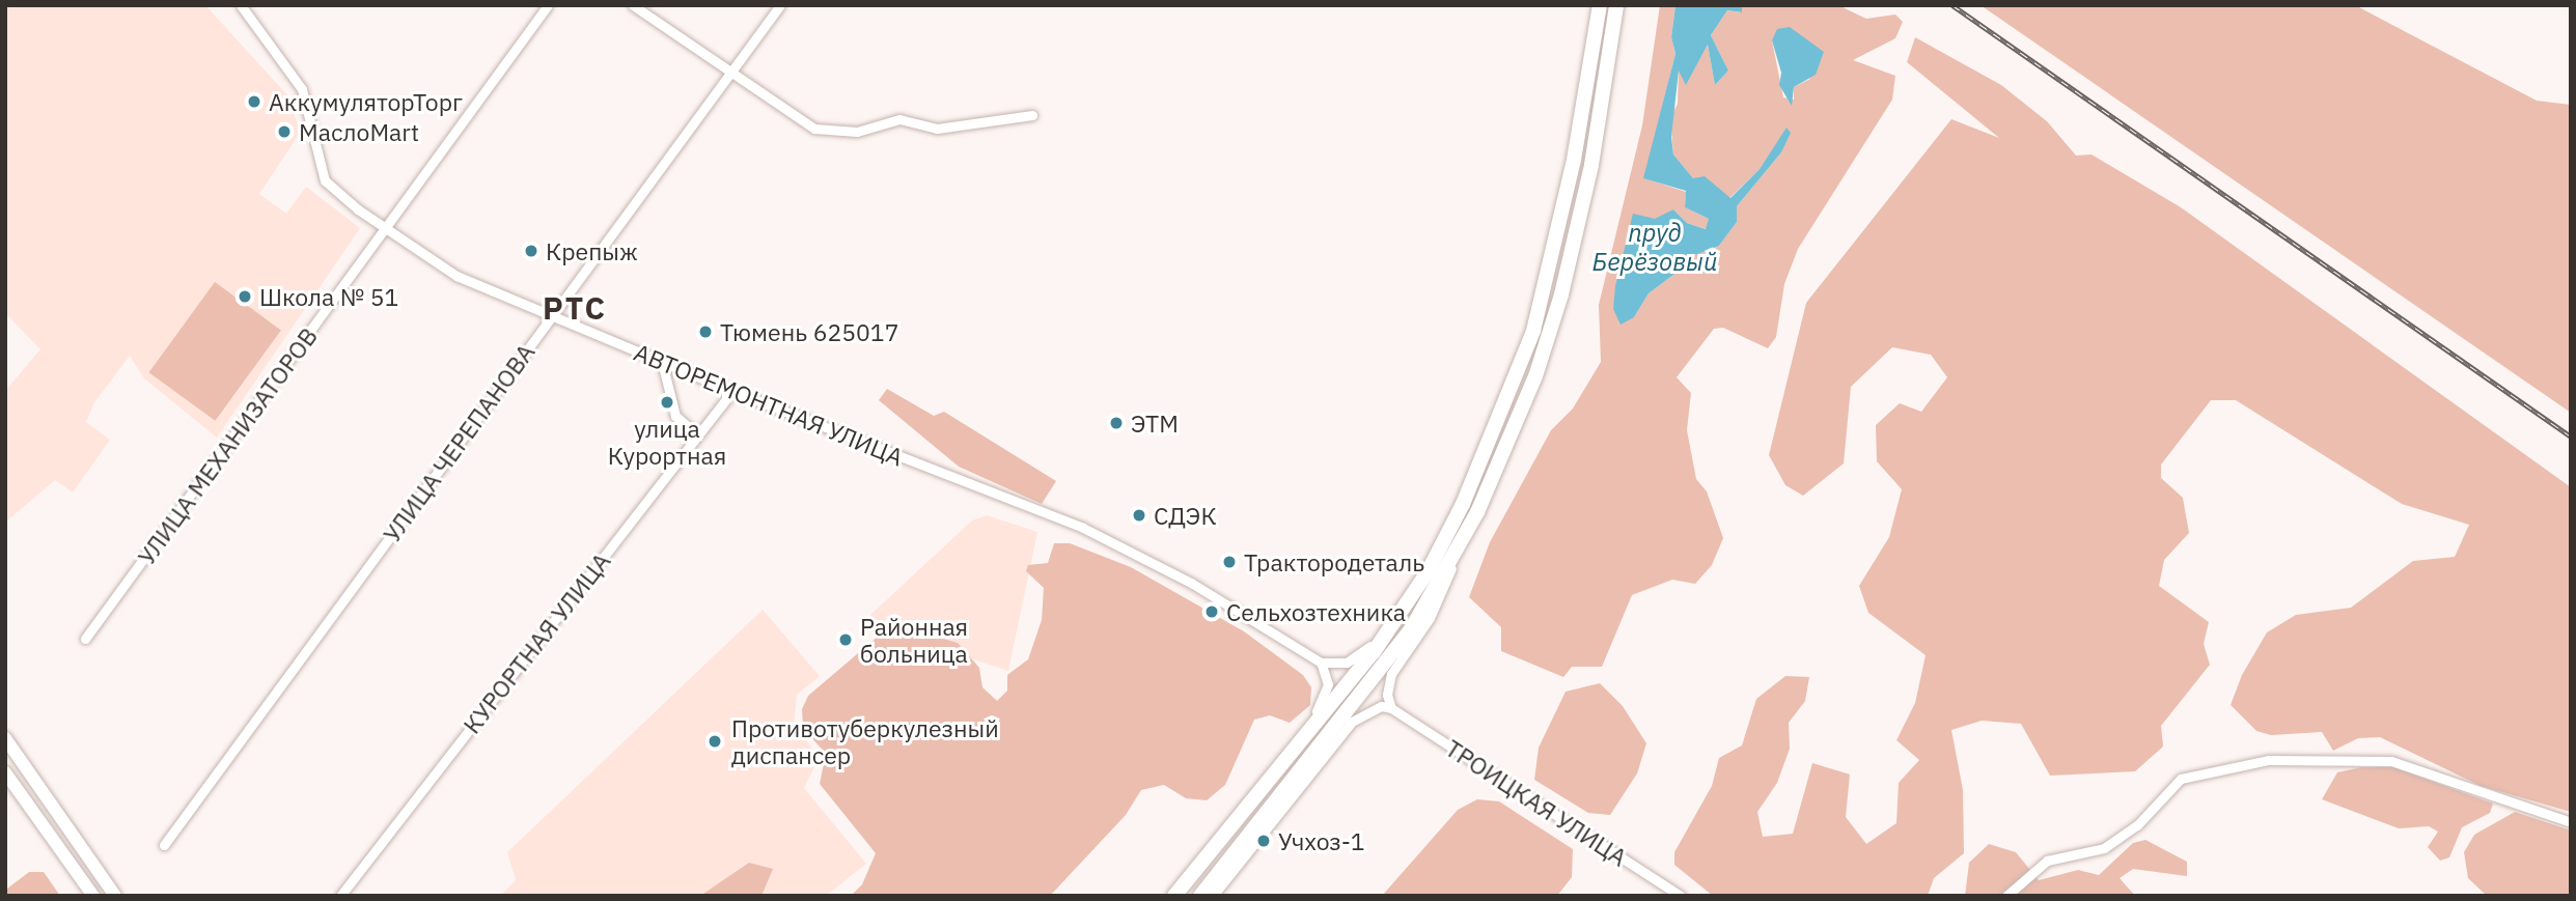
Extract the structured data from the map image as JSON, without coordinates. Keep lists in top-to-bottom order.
{
  "streets": {
    "street": [
      "АВТОРЕМОНТНАЯ УЛИЦА",
      "УЛИЦА ЧЕРЕПАНОВА",
      "УЛИЦА МЕХАНИЗАТОРОВ",
      "КУРОРТНАЯ УЛИЦА",
      "ТРОИЦКАЯ УЛИЦА"
    ]
  },
  "crossings": [
    ["АВТОРЕМОНТНАЯ УЛИЦА", "УЛИЦА ЧЕРЕПАНОВА"],
    ["АВТОРЕМОНТНАЯ УЛИЦА", "УЛИЦА МЕХАНИЗАТОРОВ"],
    ["АВТОРЕМОНТНАЯ УЛИЦА", "КУРОРТНАЯ УЛИЦА"]
  ],
  "districts": ["РТС"],
  "water": ["пруд Берёзовый"],
  "places": [
    "АккумуляторТорг",
    "МаслоMart",
    "Крепыж",
    "Школа № 51",
    "Тюмень 625017",
    "улица Курортная",
    "ЭТМ",
    "СДЭК",
    "Трактородеталь",
    "Сельхозтехника",
    "Районная больница",
    "Противотуберкулезный диспансер",
    "Учхоз-1"
  ]
}
